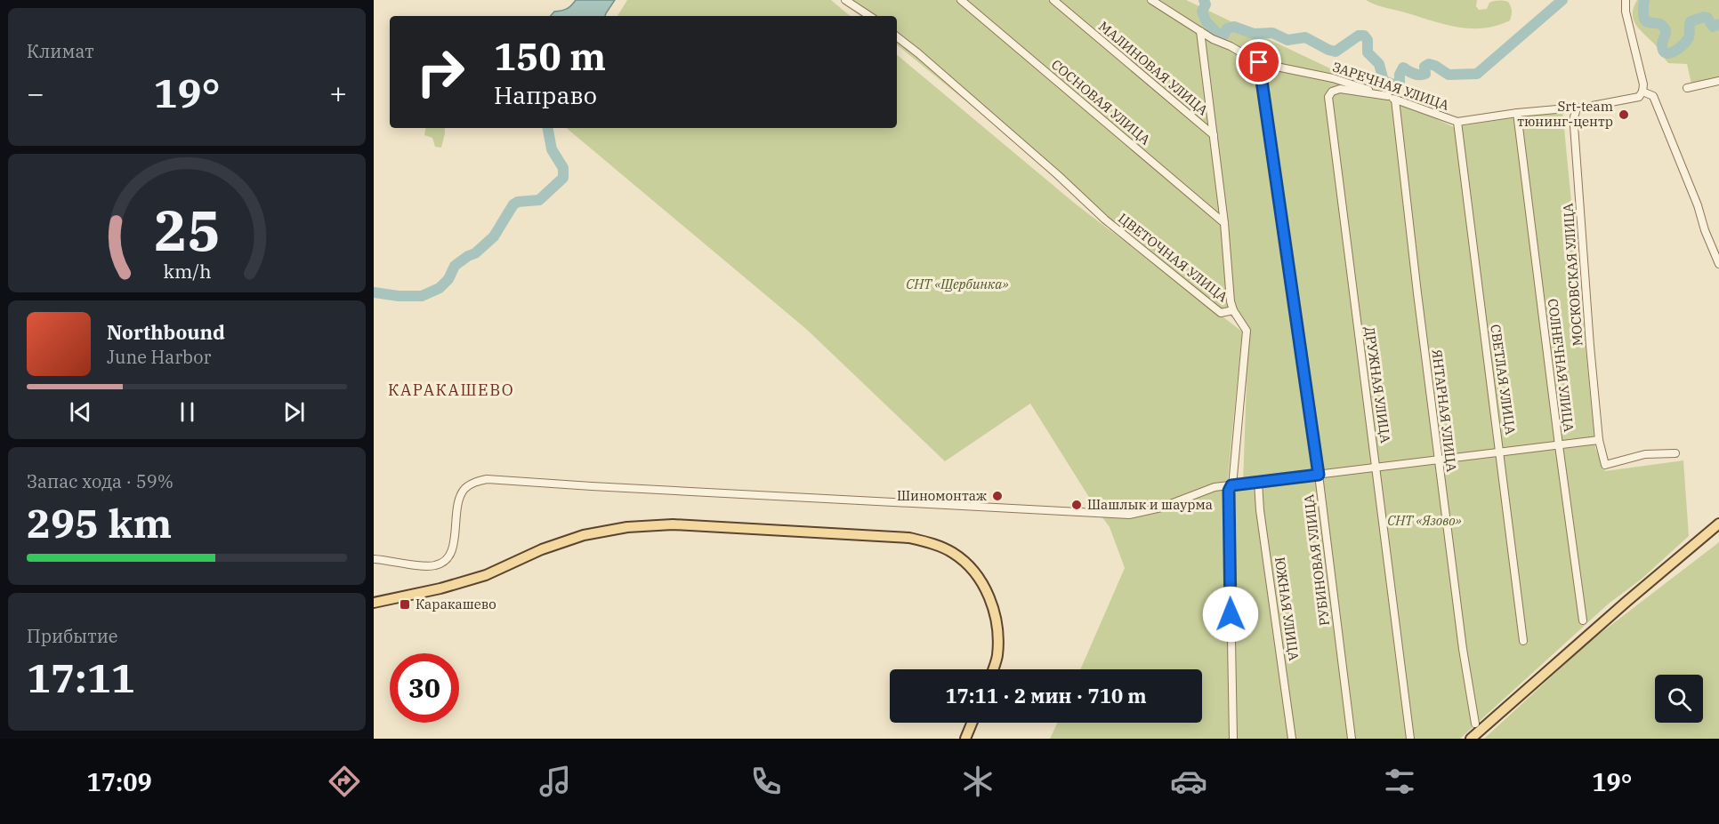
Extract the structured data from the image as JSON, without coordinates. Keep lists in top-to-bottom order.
{
  "streets": {
    "street": [
      "МАЛИНОВАЯ УЛИЦА",
      "ЗАРЕЧНАЯ УЛИЦА",
      "СОСНОВАЯ УЛИЦА",
      "ЦВЕТОЧНАЯ УЛИЦА",
      "МОСКОВСКАЯ УЛИЦА",
      "СОЛНЕЧНАЯ УЛИЦА",
      "СВЕТЛАЯ УЛИЦА",
      "ДРУЖНАЯ УЛИЦА",
      "ЯНТАРНАЯ УЛИЦА",
      "РУБИНОВАЯ УЛИЦА",
      "ЮЖНАЯ УЛИЦА"
    ]
  },
  "crossings": [
    ["ЗАРЕЧНАЯ УЛИЦА", "МОСКОВСКАЯ УЛИЦА"],
    ["ЗАРЕЧНАЯ УЛИЦА", "СОЛНЕЧНАЯ УЛИЦА"],
    ["ЗАРЕЧНАЯ УЛИЦА", "СВЕТЛАЯ УЛИЦА"],
    ["ЗАРЕЧНАЯ УЛИЦА", "ДРУЖНАЯ УЛИЦА"],
    ["ЗАРЕЧНАЯ УЛИЦА", "ЯНТАРНАЯ УЛИЦА"],
    ["ЗАРЕЧНАЯ УЛИЦА", "РУБИНОВАЯ УЛИЦА"],
    ["ДРУЖНАЯ УЛИЦА", "ЯНТАРНАЯ УЛИЦА"]
  ],
  "districts": ["КАРАКАШЕВО"],
  "parks": ["СНТ «Щербинка»", "СНТ «Язово»"],
  "places": {
    "other": ["Srt-team тюнинг-центр", "Шиномонтаж", "Шашлык и шаурма"],
    "transit": ["Каракашево"]
  },
  "page": {
    "tile": [
      "Климат",
      ["Запас хода · 59%", "295 km"],
      ["Прибытие", "17:11"]
    ],
    "turn": ["150 m", "Направо"],
    "heat": ["−", "19°", "+"],
    "song": ["Northbound", "June Harbor"],
    "limit": "30",
    "trip": "17:11 · 2 мин · 710 m",
    "tabs": ["17:09", "19°"],
    "gauge": ["25", "km/h"]
  }
}
